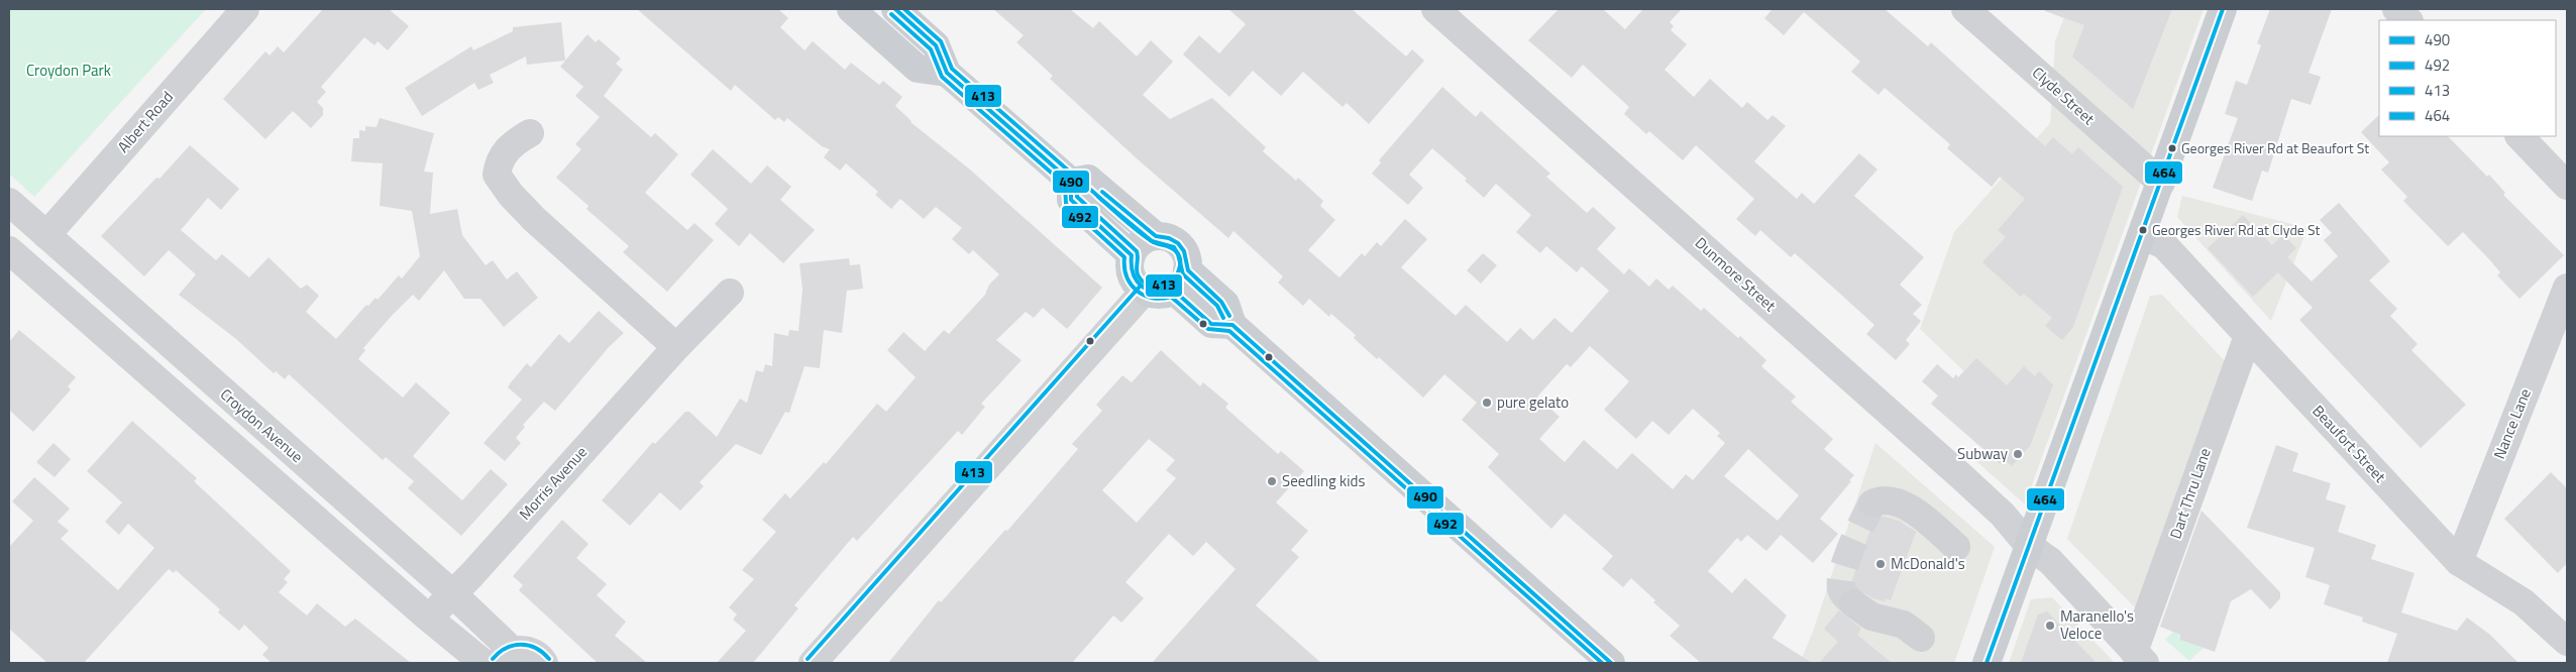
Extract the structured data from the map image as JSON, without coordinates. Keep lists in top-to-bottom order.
{
  "streets": {
    "street": [
      "Clyde Street",
      "Albert Road",
      "Dunmore Street",
      "Nance Lane",
      "Croydon Avenue",
      "Beaufort Street",
      "Morris Avenue",
      "Dart Thru Lane"
    ]
  },
  "crossings": [
    ["Albert Road", "Croydon Avenue"],
    ["Dunmore Street", "Dart Thru Lane"],
    ["Nance Lane", "Beaufort Street"],
    ["Croydon Avenue", "Morris Avenue"],
    ["Beaufort Street", "Dart Thru Lane"]
  ],
  "parks": ["Croydon Park"],
  "places": [
    "Georges River Rd at Beaufort St",
    "Georges River Rd at Clyde St",
    "pure gelato",
    "Subway",
    "Seedling kids",
    "McDonald's",
    "Maranello's Veloce"
  ],
  "lines": [
    "transit line 490",
    "transit line 413",
    "transit line 464",
    "transit line 492"
  ],
  "legend": [
    "490",
    "492",
    "413",
    "464"
  ]
}
